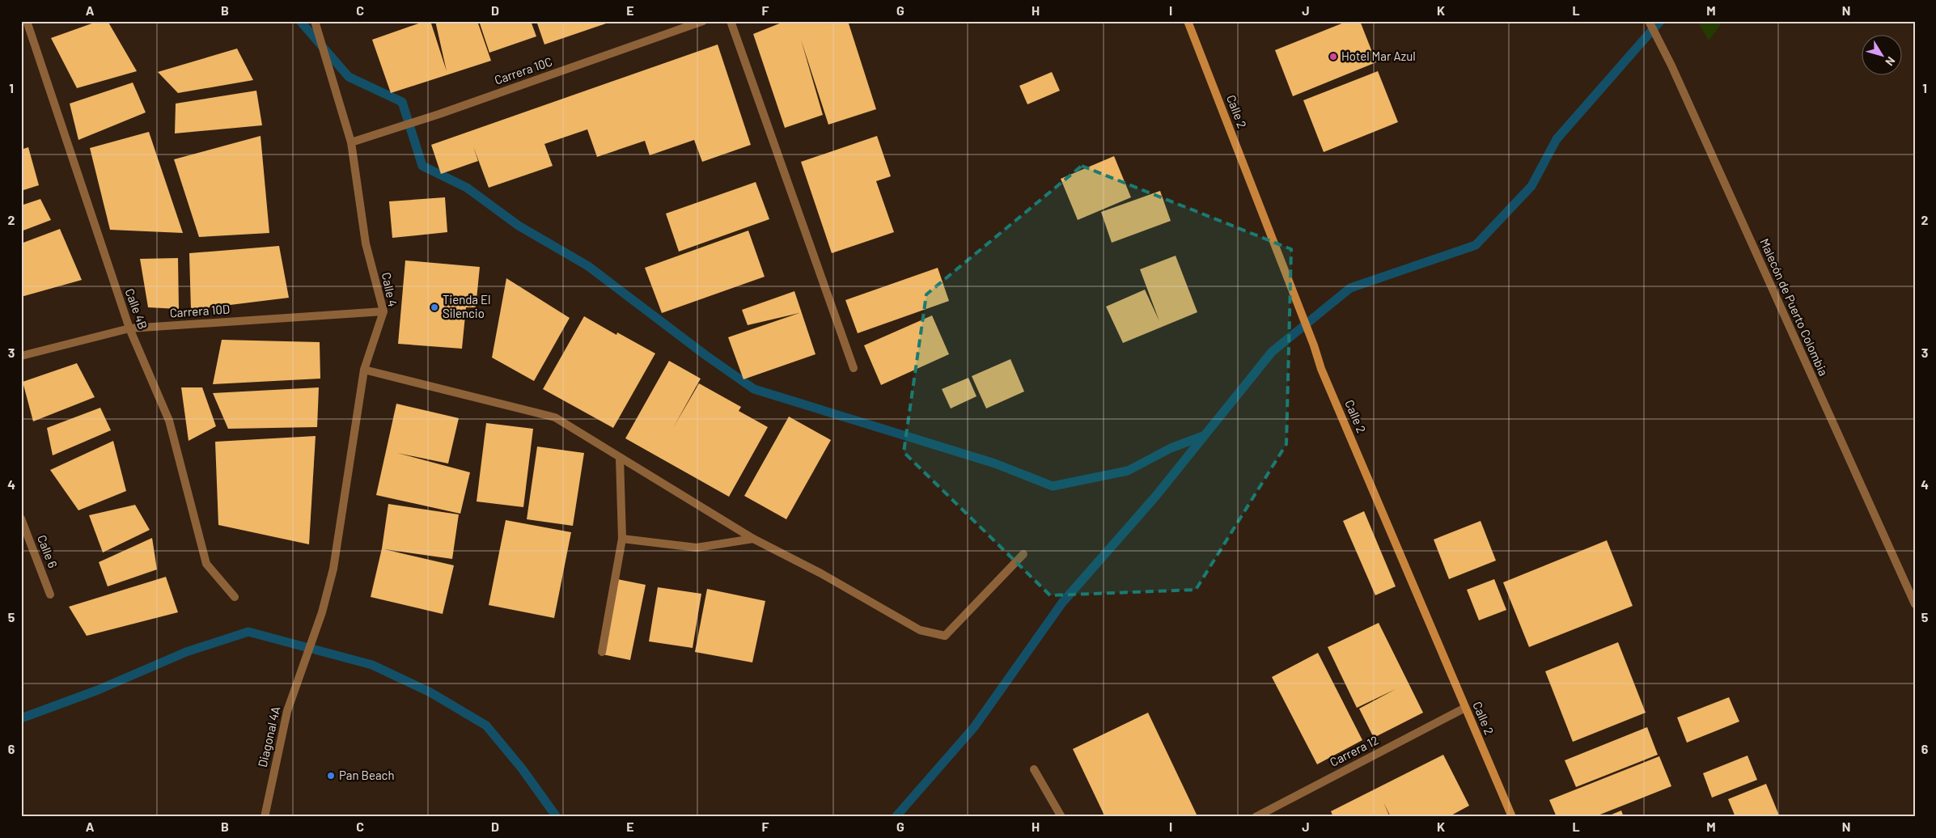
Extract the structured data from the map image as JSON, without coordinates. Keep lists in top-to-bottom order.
{
  "streets": {
    "street": [
      "Carrera 10C",
      "Calle 2",
      "Calle 4",
      "Malecón de Puerto Colombia",
      "Calle 4B",
      "Carrera 10D",
      "Calle 6",
      "Diagonal 4A",
      "Carrera 12"
    ]
  },
  "crossings": [
    ["Carrera 10C", "Calle 4"],
    ["Calle 2", "Carrera 12"],
    ["Calle 4", "Carrera 10D"],
    ["Calle 4", "Diagonal 4A"],
    ["Calle 4B", "Carrera 10D"]
  ],
  "places": ["Hotel Mar Azul", "Tienda El Silencio", "Pan Beach"],
  "north": "bottom right",
  "grid": {
    "columns": [
      "A",
      "B",
      "C",
      "D",
      "E",
      "F",
      "G",
      "H",
      "I",
      "J",
      "K",
      "L",
      "M",
      "N"
    ],
    "rows": [
      "1",
      "2",
      "3",
      "4",
      "5",
      "6"
    ]
  }
}
